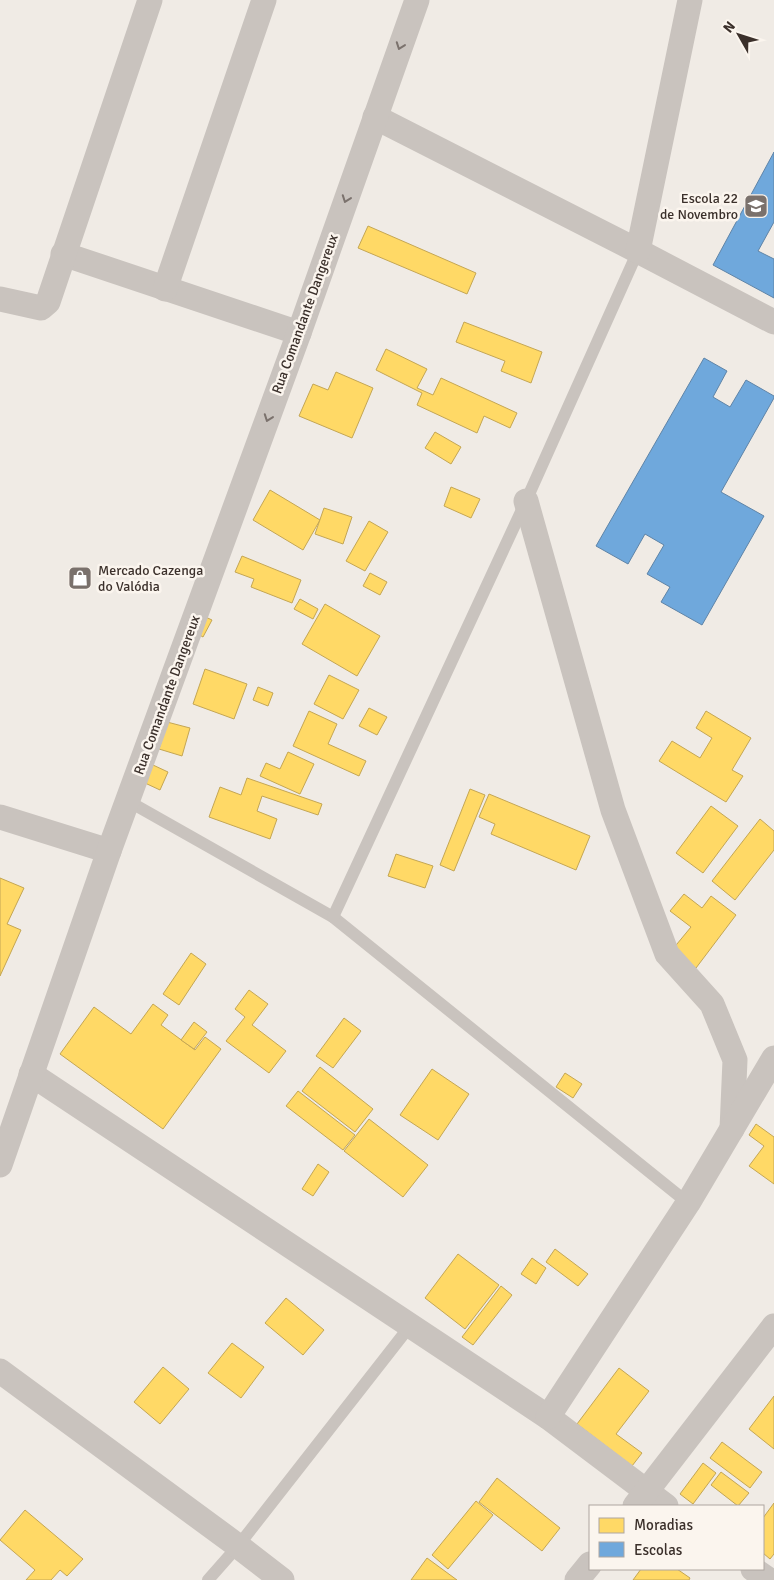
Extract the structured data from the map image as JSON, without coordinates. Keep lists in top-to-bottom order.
{
  "streets": {
    "street": ["Rua Comandante Dangereux"]
  },
  "places": {
    "school or university": ["Escola 22 de Novembro"],
    "shop": ["Mercado Cazenga do Valódia"]
  },
  "legend": ["Moradias", "Escolas"],
  "north": "top left"
}
